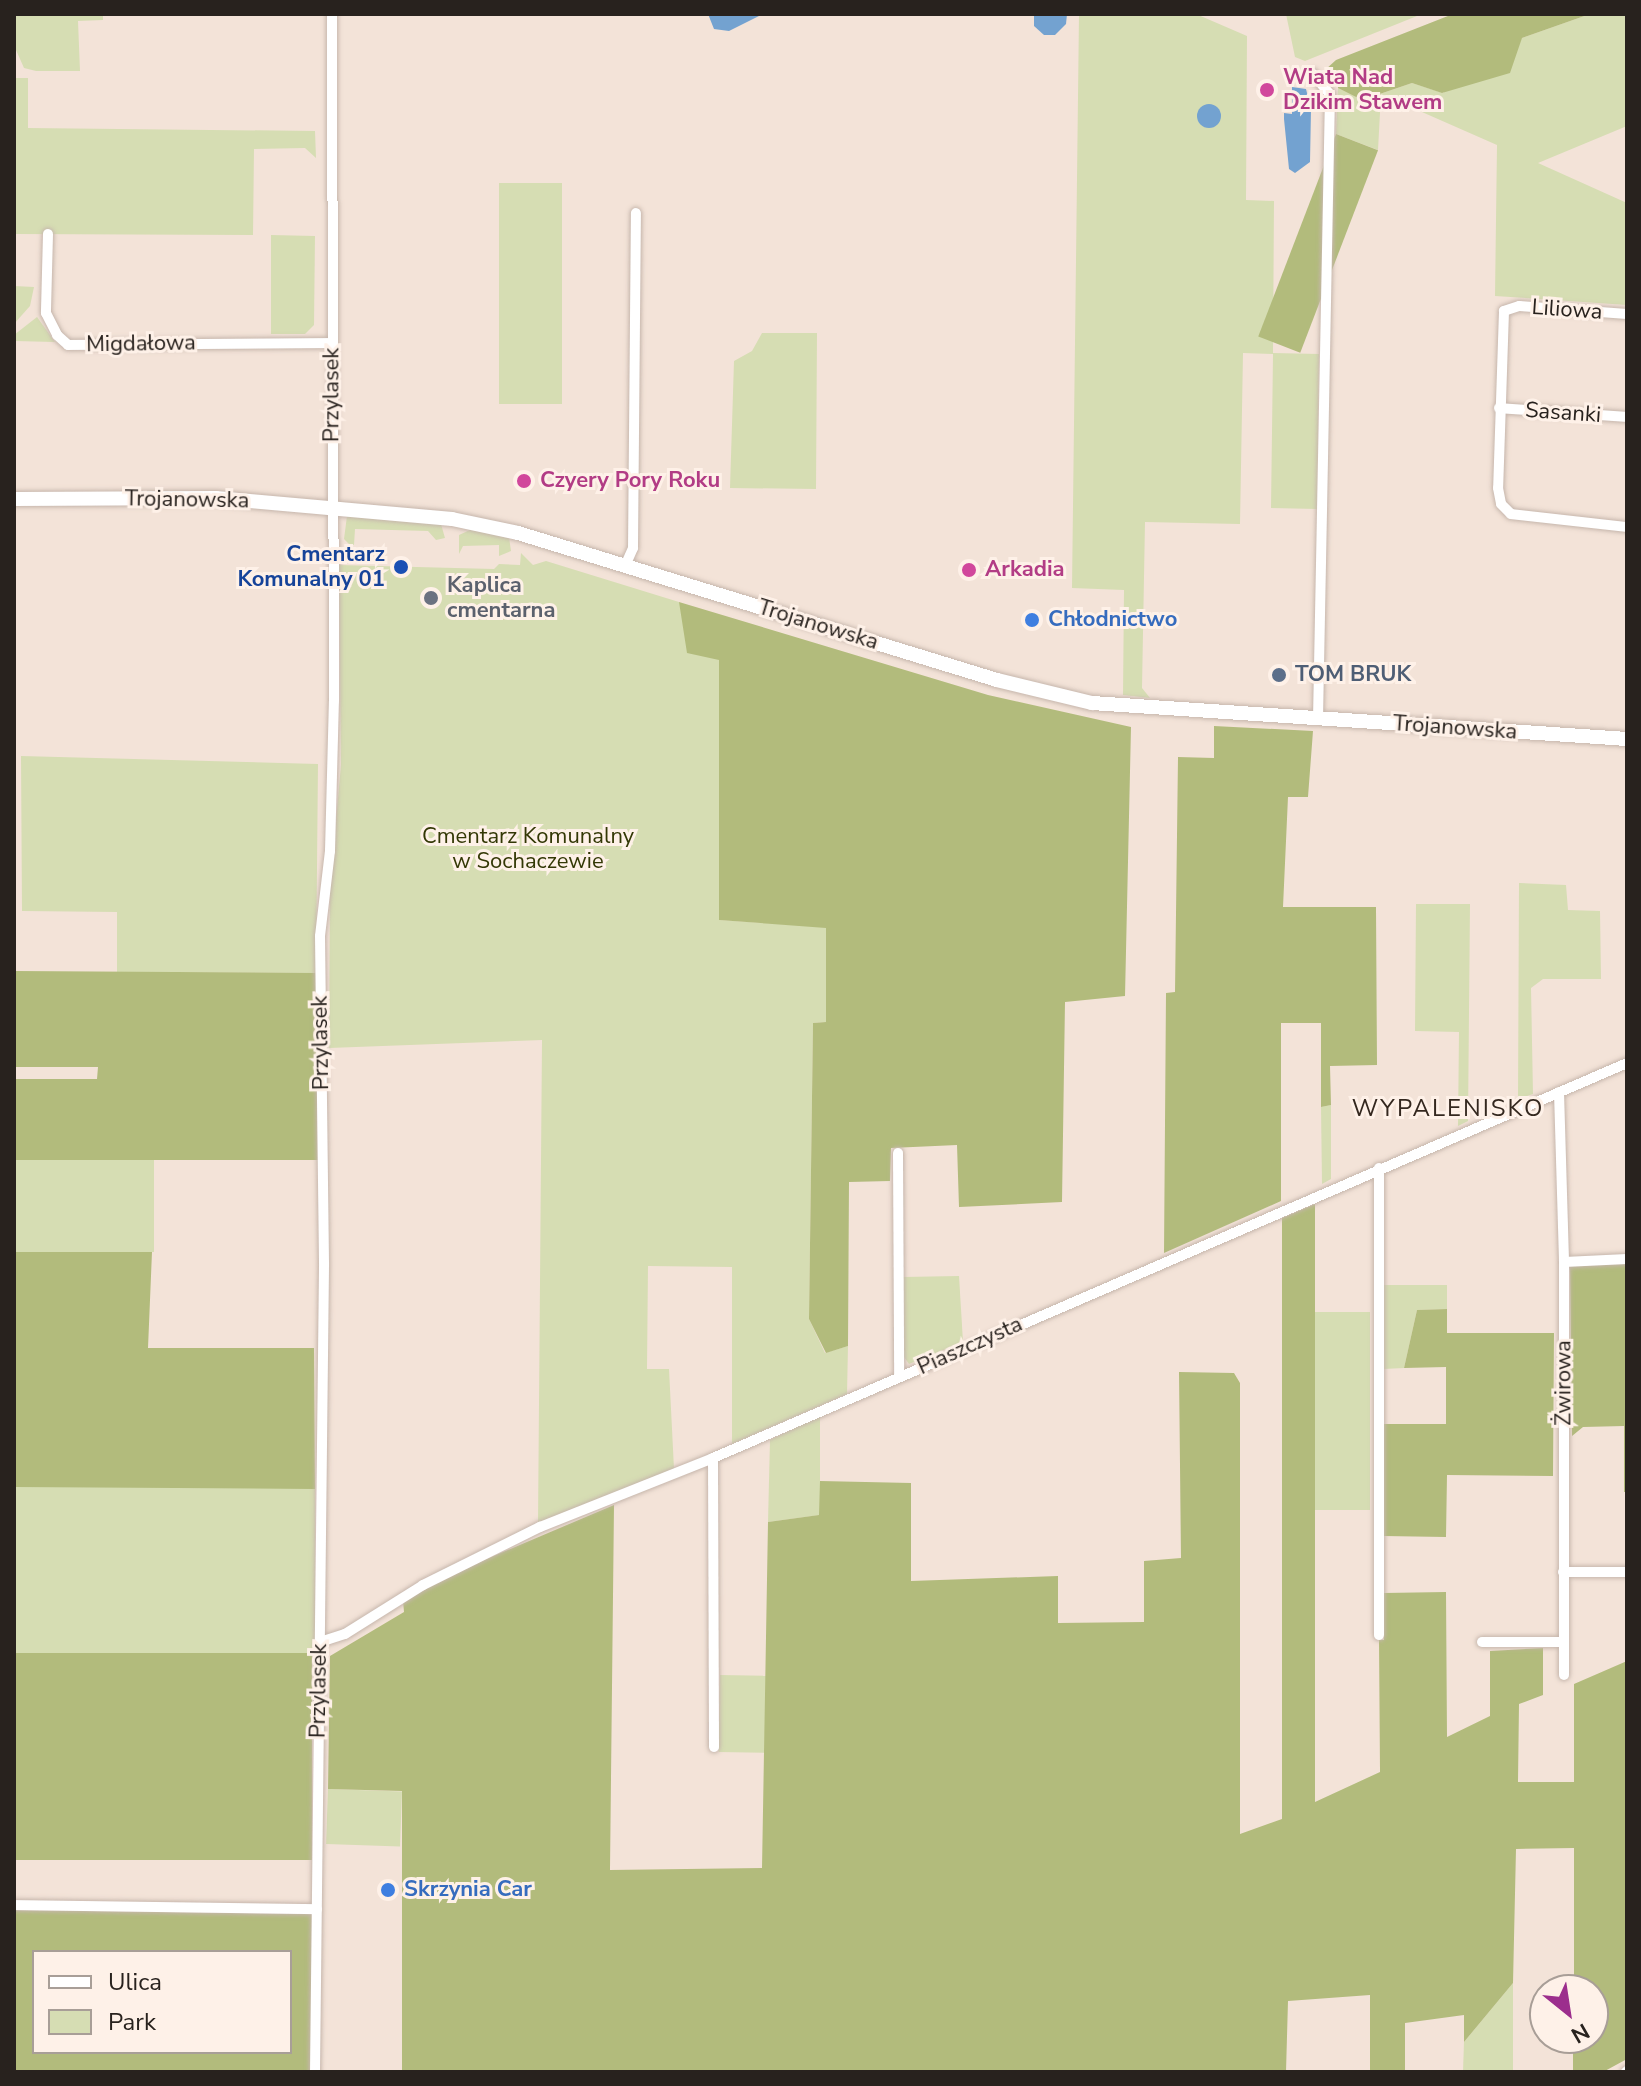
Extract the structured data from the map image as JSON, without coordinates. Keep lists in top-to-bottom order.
{
  "streets": {
    "street": [
      "Liliowa",
      "Migdałowa",
      "Przylasek",
      "Sasanki",
      "Trojanowska",
      "Piaszczysta",
      "Żwirowa"
    ]
  },
  "crossings": [
    ["Liliowa", "Sasanki"],
    ["Migdałowa", "Przylasek"],
    ["Przylasek", "Trojanowska"],
    ["Przylasek", "Piaszczysta"],
    ["Piaszczysta", "Żwirowa"]
  ],
  "districts": ["WYPALENISKO"],
  "parks": ["Cmentarz Komunalny w Sochaczewie"],
  "places": [
    "Wiata Nad Dzikim Stawem",
    "Czyery Pory Roku",
    "Cmentarz Komunalny 01",
    "Arkadia",
    "Kaplica cmentarna",
    "Chłodnictwo",
    "TOM BRUK",
    "Skrzynia Car"
  ],
  "legend": ["Ulica", "Park"],
  "north": "bottom right"
}
